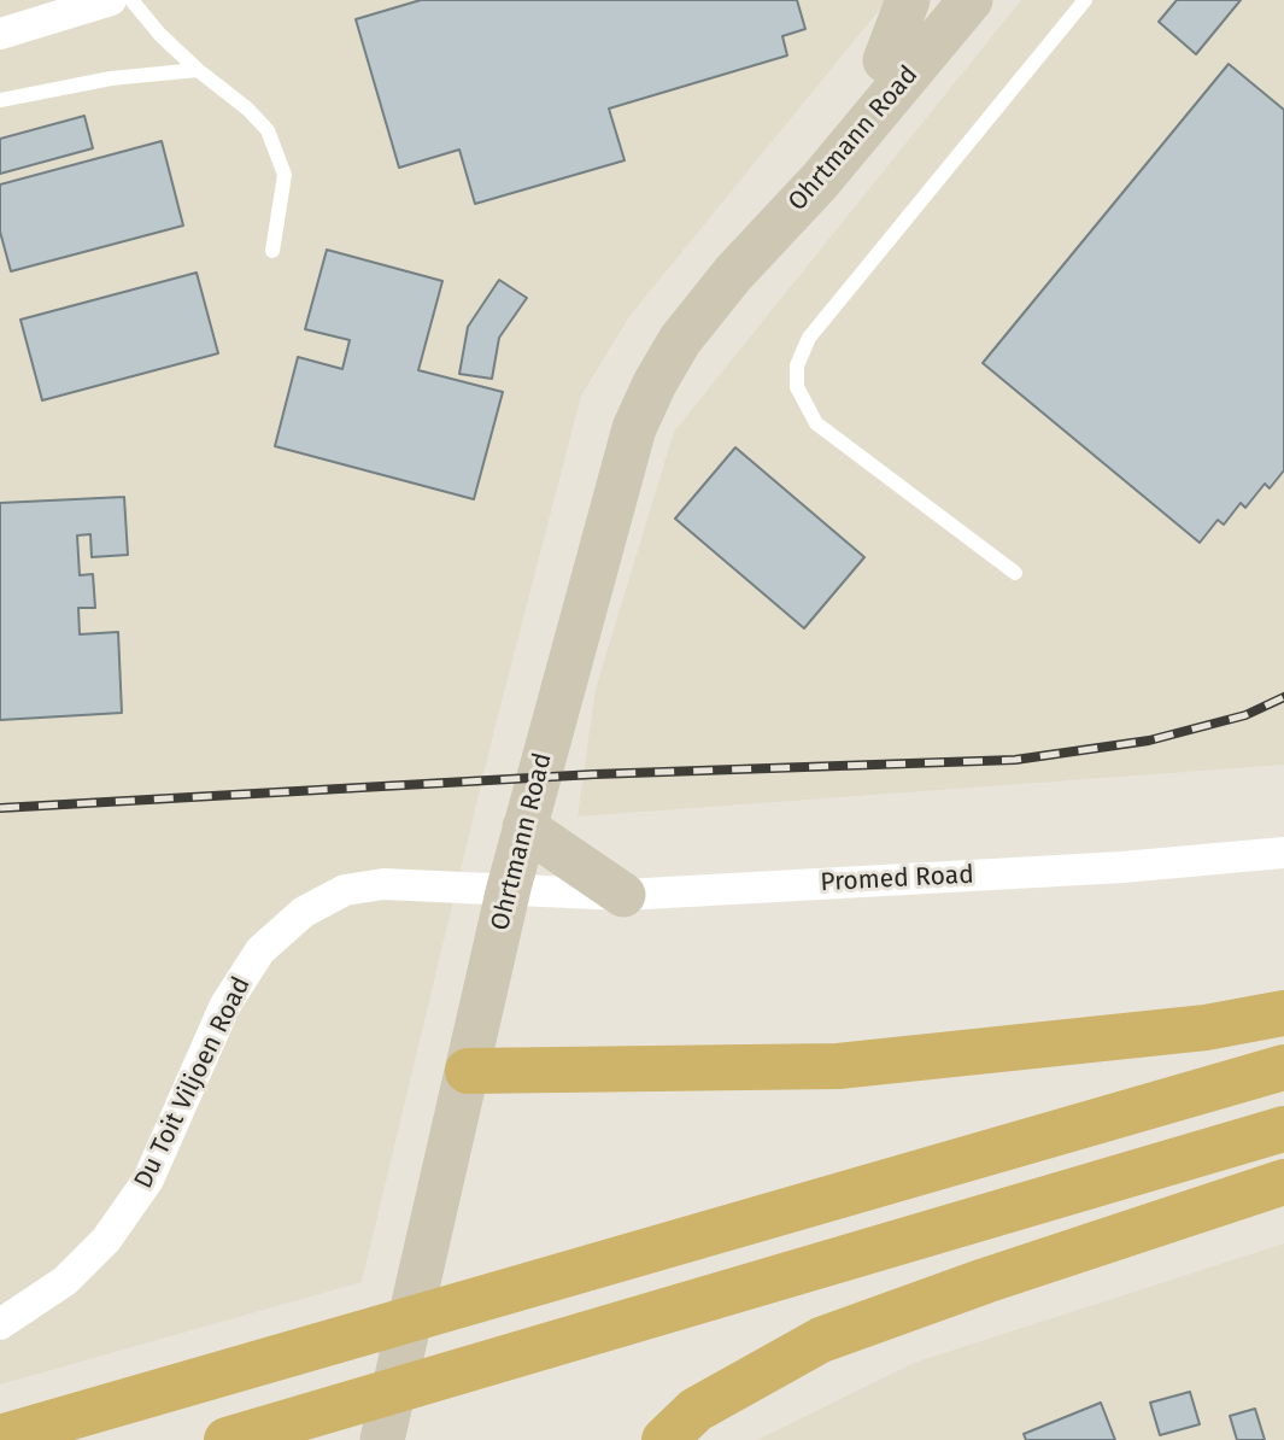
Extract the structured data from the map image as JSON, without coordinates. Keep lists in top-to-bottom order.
{
  "streets": {
    "main road": ["Ohrtmann Road"],
    "street": ["Promed Road", "Du Toit Viljoen Road"]
  },
  "crossings": [
    ["Ohrtmann Road", "Promed Road"],
    ["Ohrtmann Road", "Du Toit Viljoen Road"],
    ["Promed Road", "Du Toit Viljoen Road"]
  ]
}
